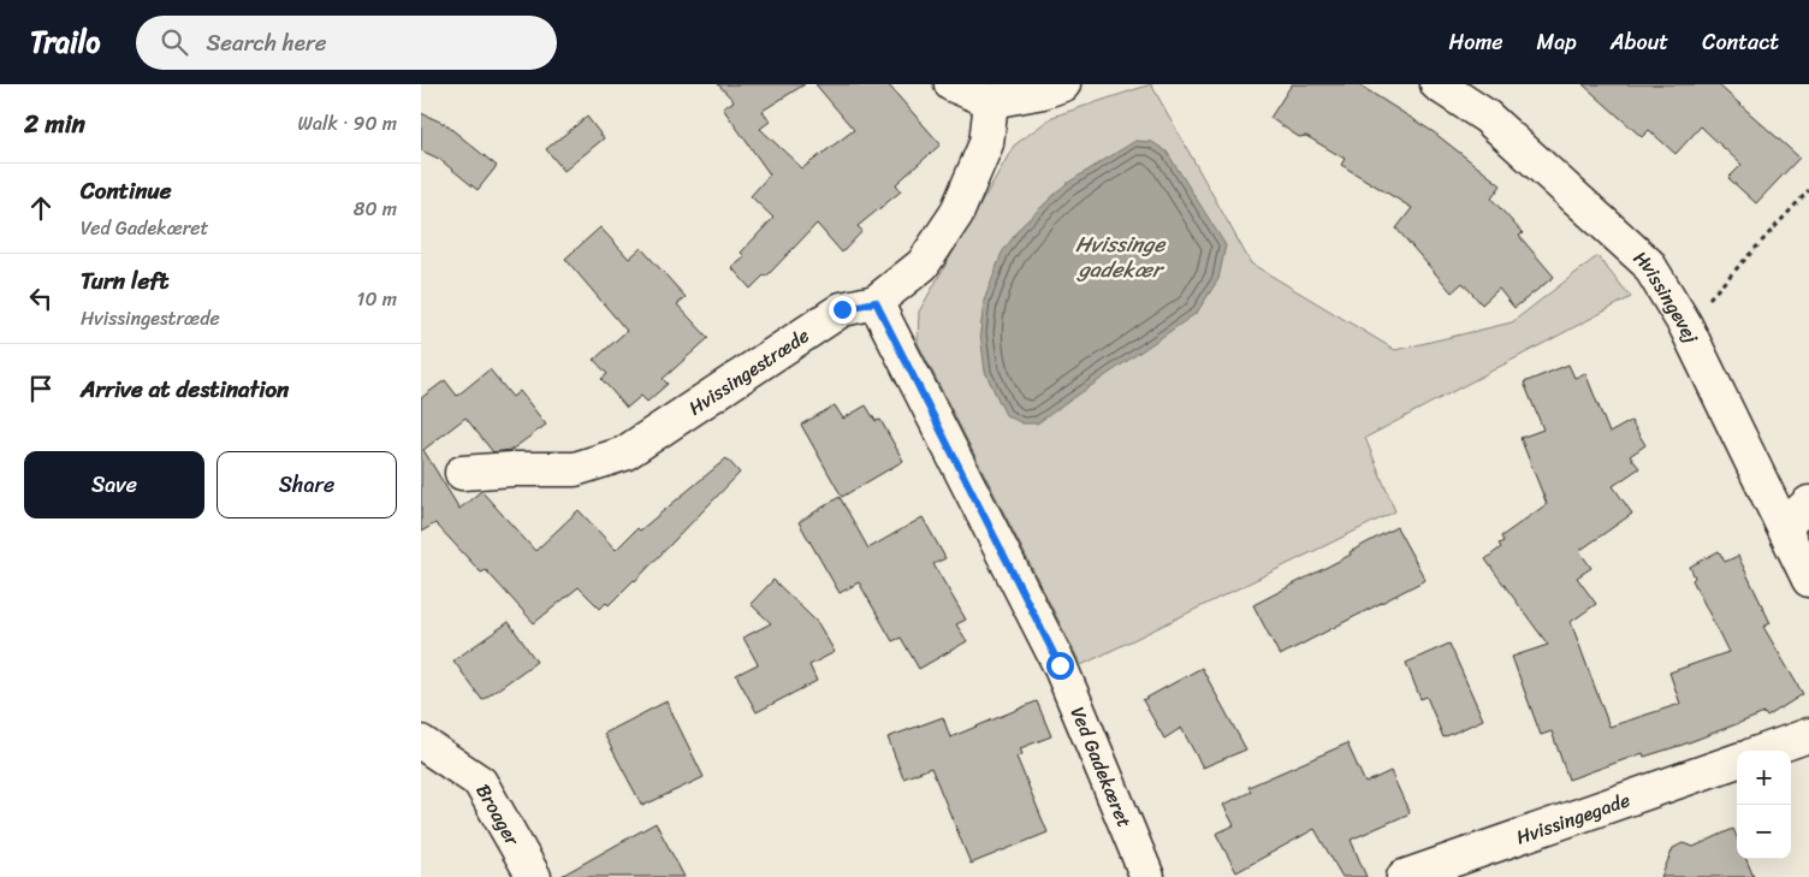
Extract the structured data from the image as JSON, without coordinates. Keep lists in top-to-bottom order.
{
  "streets": {
    "street": [
      "Hvissingevej",
      "Hvissingestræde",
      "Ved Gadekæret",
      "Broager",
      "Hvissingegade"
    ]
  },
  "crossings": [
    ["Hvissingestræde", "Ved Gadekæret"]
  ],
  "water": ["Hvissinge gadekær"],
  "page": {
    "header": "Trailo",
    "search": "Search here",
    "nav": [
      "Home",
      "Map",
      "About",
      "Contact"
    ],
    "heading": ["2 min", "Walk · 90 m"],
    "list": [
      ["Continue", "Ved Gadekæret", "80 m"],
      ["Turn left", "Hvissingestræde", "10 m"],
      "Arrive at destination"
    ],
    "buttons": ["Save", "Share"],
    "map_buttons": ["+", "−"]
  }
}
